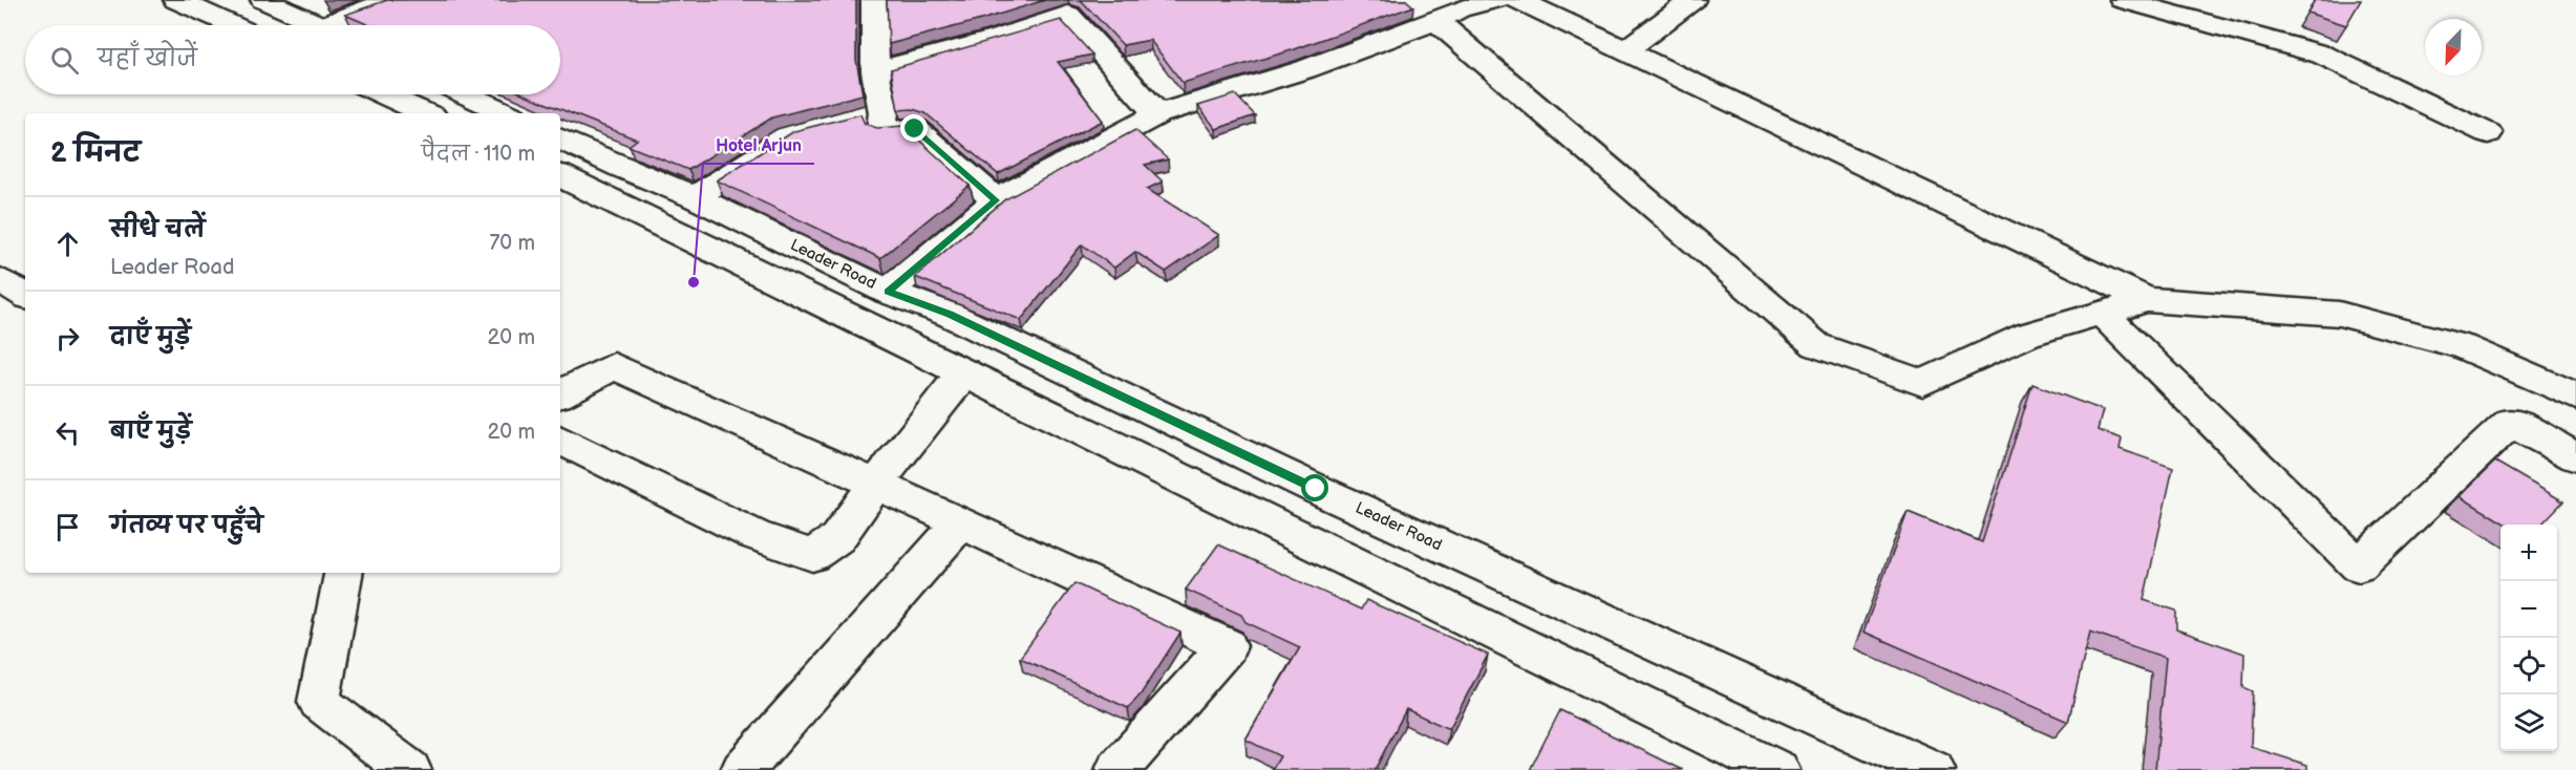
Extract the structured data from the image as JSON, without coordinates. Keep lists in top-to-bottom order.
{
  "streets": {
    "street": ["Leader Road"]
  },
  "places": ["Hotel Arjun"],
  "north": "bottom left",
  "page": {
    "search": "यहाँ खोजें",
    "heading": ["2 मिनट", "पैदल · 110 m"],
    "list": [
      ["सीधे चलें", "Leader Road", "70 m"],
      ["दाएँ मुड़ें", "20 m"],
      ["बाएँ मुड़ें", "20 m"],
      "गंतव्य पर पहुँचे"
    ],
    "map_buttons": ["+", "−"]
  }
}
